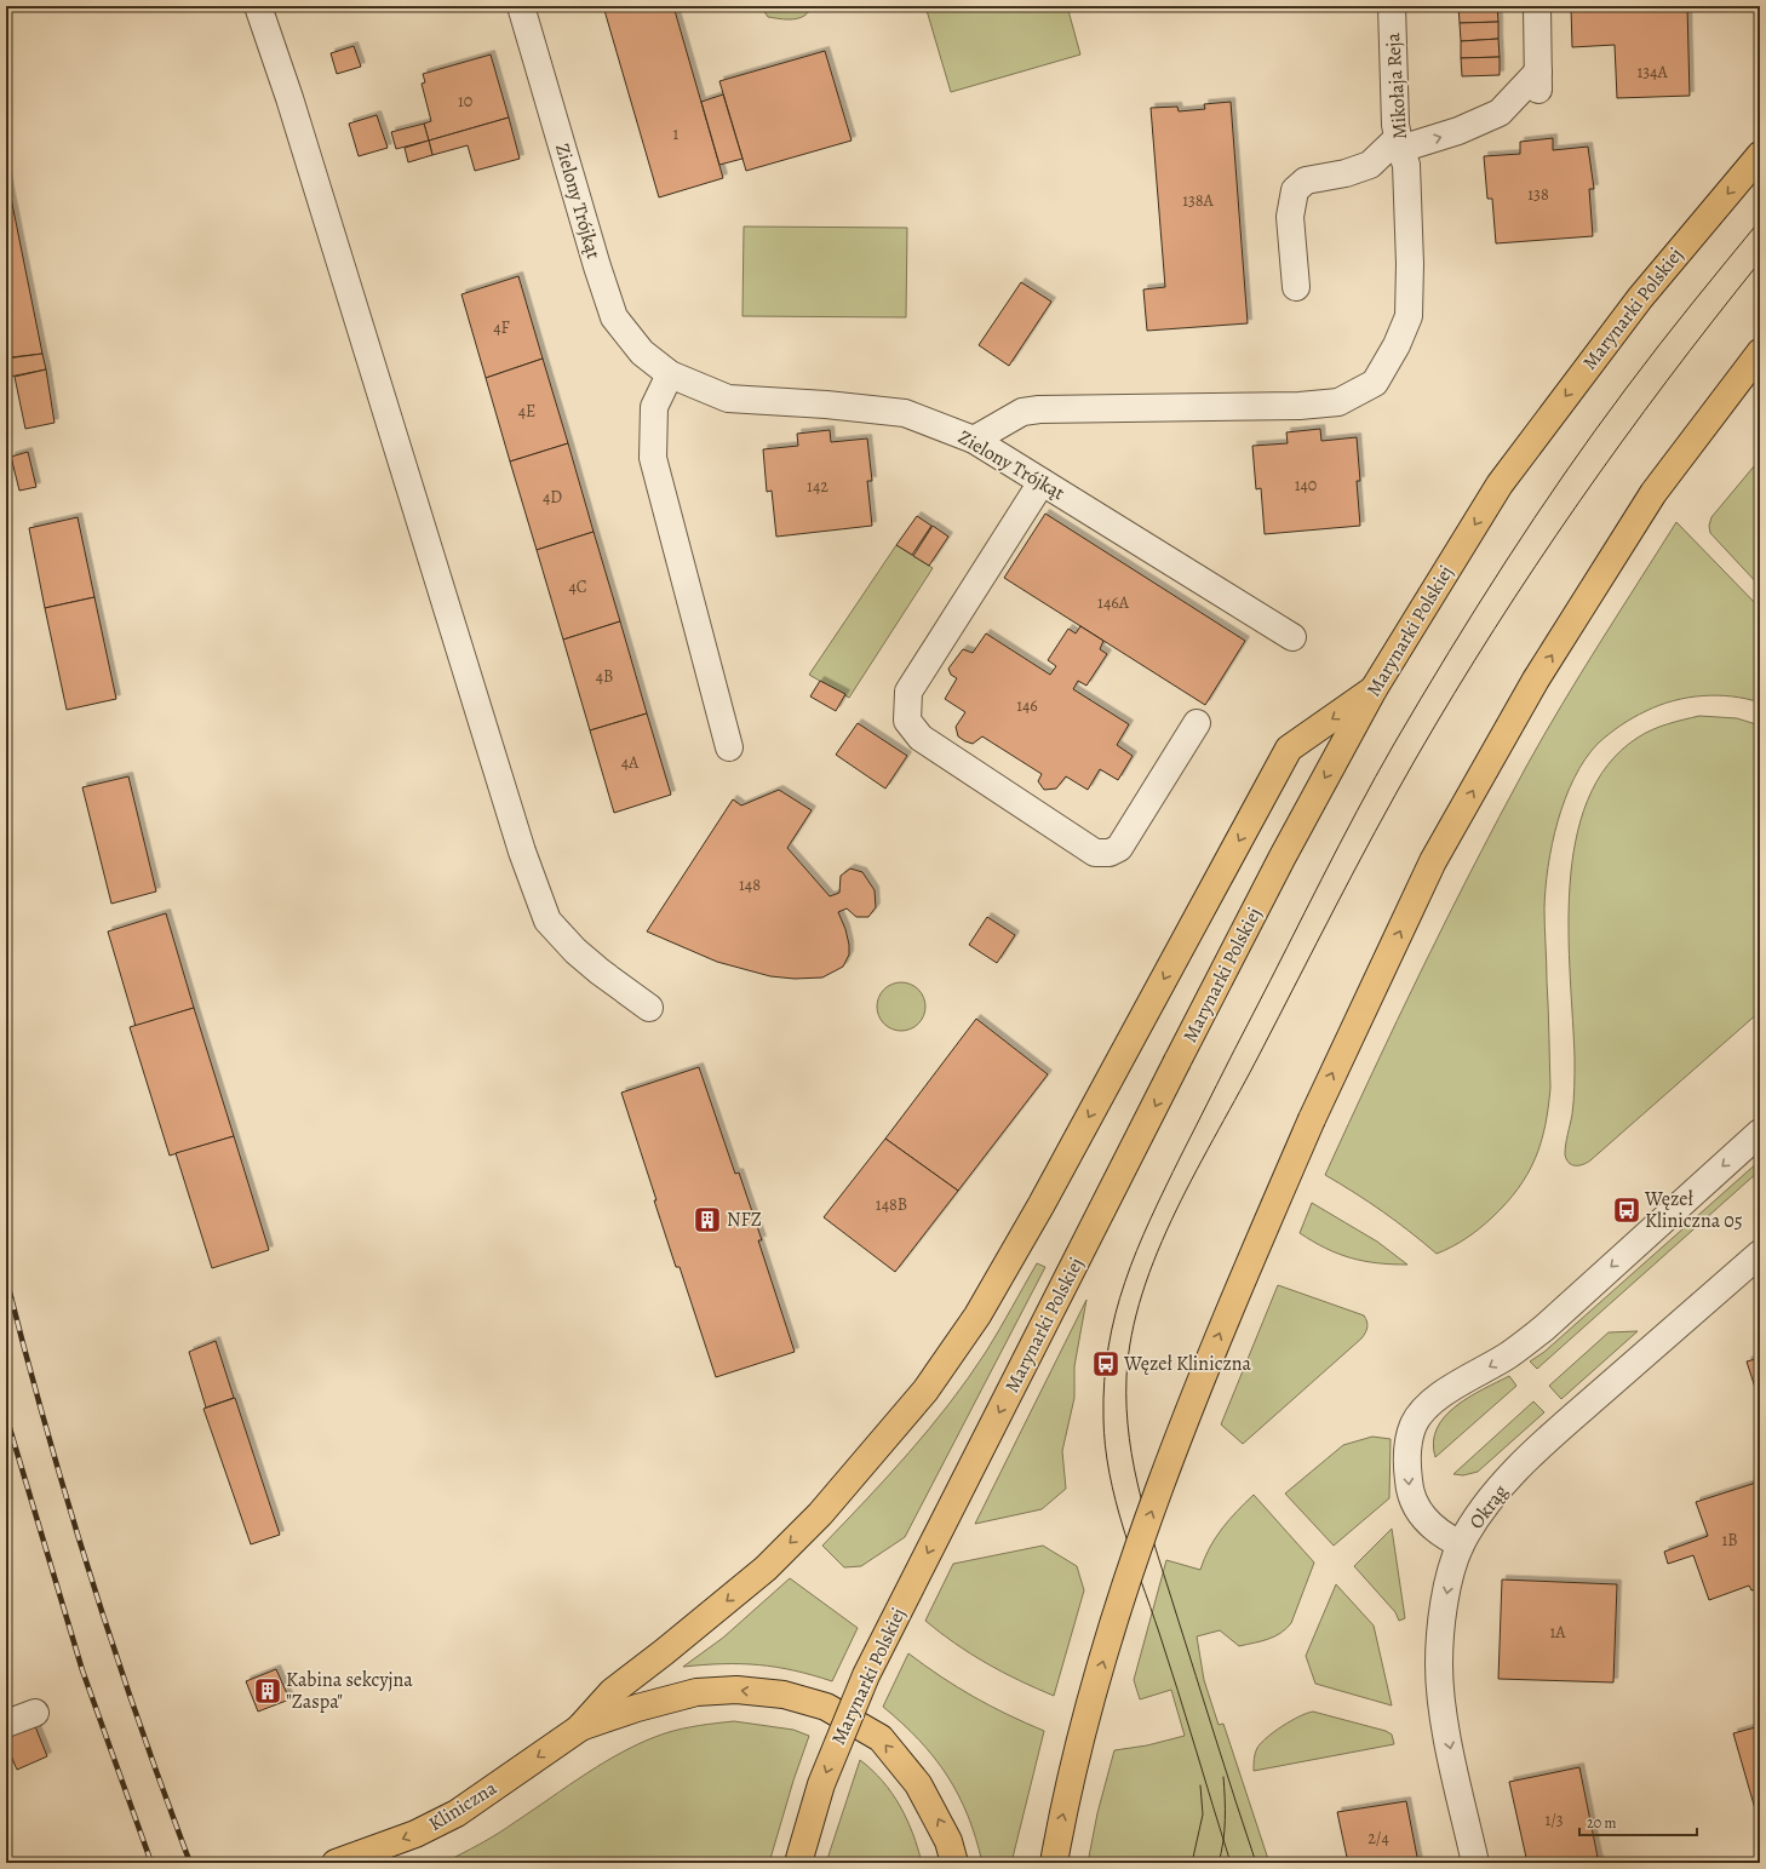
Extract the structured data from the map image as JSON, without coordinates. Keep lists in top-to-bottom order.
{
  "streets": {
    "main road": ["Marynarki Polskiej", "Kliniczna"],
    "street": ["Mikołaja Reja", "Zielony Trójkąt", "Okrąg"]
  },
  "one_way": ["Mikołaja Reja", "Okrąg", "Kliniczna"],
  "places": {
    "bus stop": ["Węzeł Kliniczna 05", "Węzeł Kliniczna"],
    "building": ["NFZ", "Kabina sekcyjna \"Zaspa\""]
  },
  "house_numbers": [
    "134A",
    "10",
    "1",
    "138",
    "138A",
    "4F",
    "4E",
    "140",
    "142",
    "4D",
    "4C",
    "146A",
    "4B",
    "146",
    "4A",
    "148",
    "148B",
    "1B",
    "1A",
    "1/3",
    "2/4"
  ],
  "scale_bar": "20 m"
}
